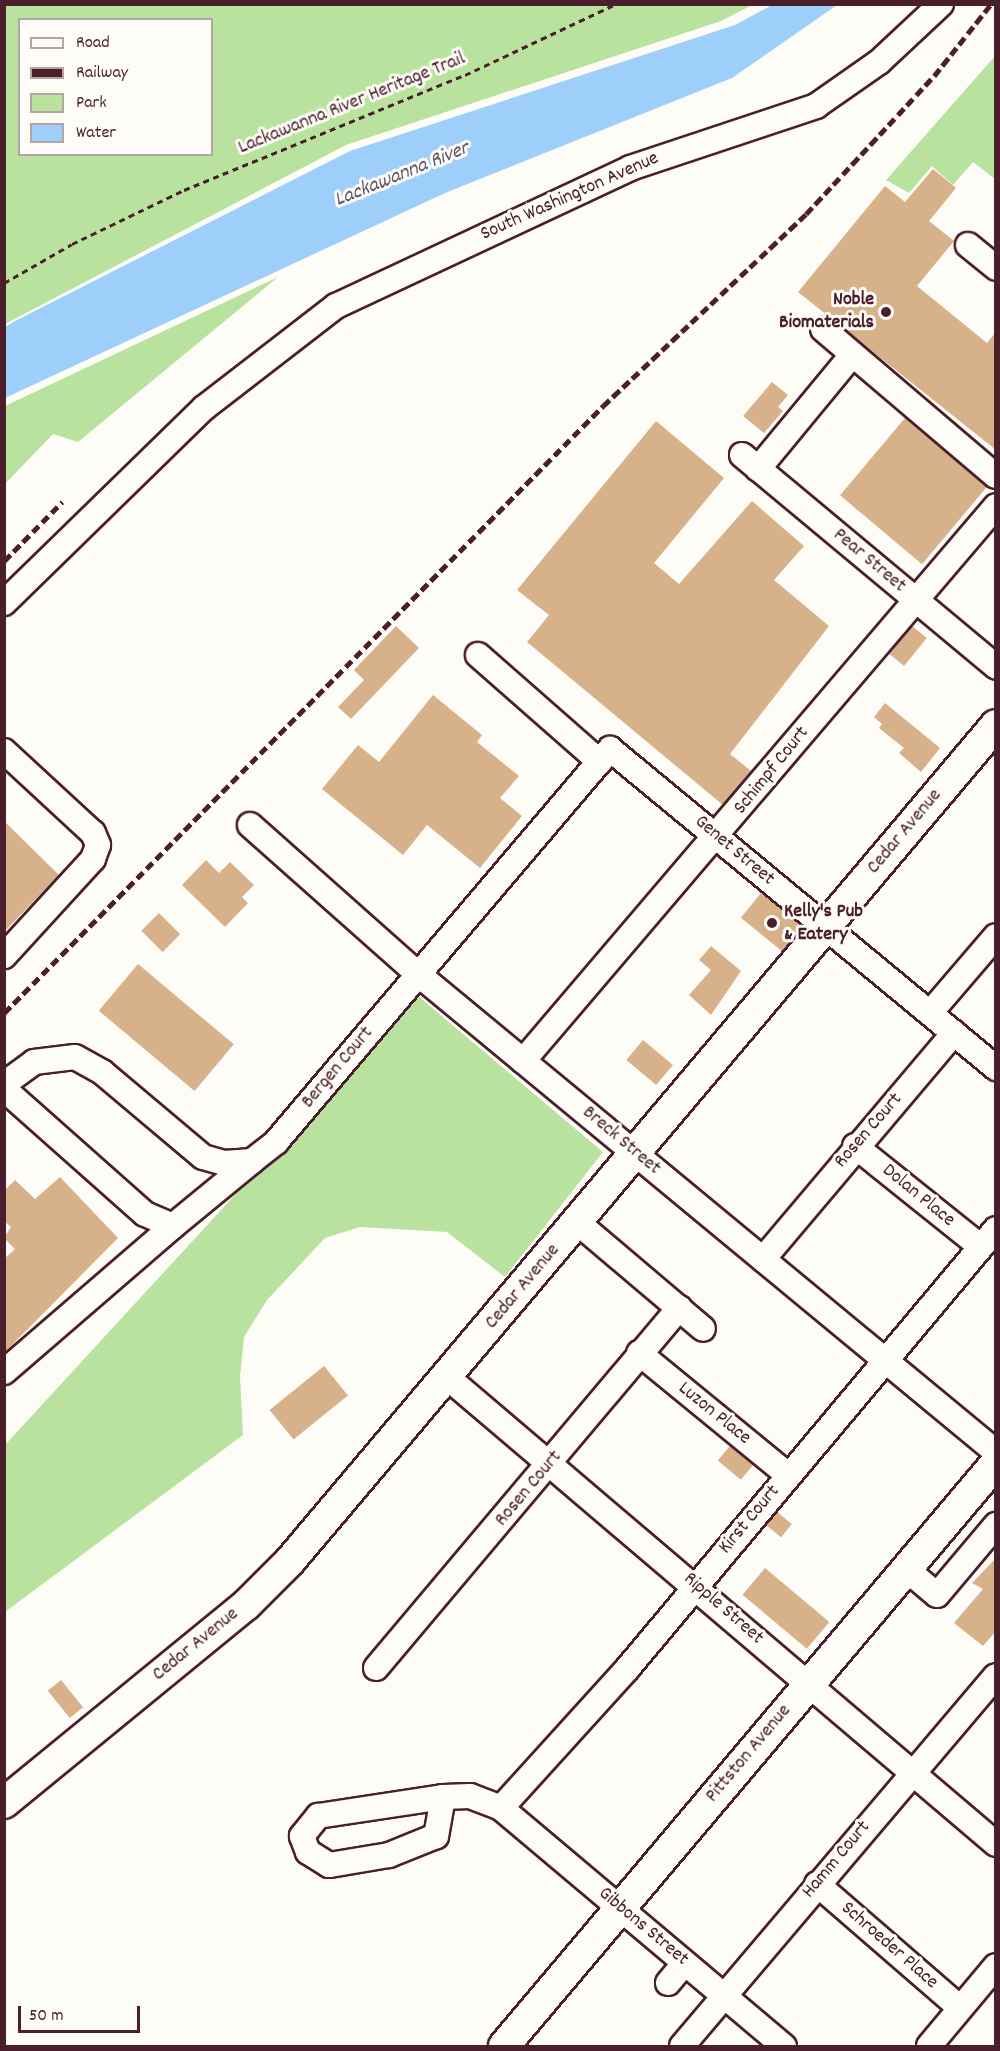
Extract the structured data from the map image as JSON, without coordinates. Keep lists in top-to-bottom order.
{
  "streets": {
    "main road": ["Cedar Avenue", "Pittston Avenue"],
    "street": [
      "South Washington Avenue",
      "Pear Street",
      "Schimpf Court",
      "Genet Street",
      "Bergen Court",
      "Rosen Court",
      "Breck Street",
      "Dolan Place",
      "Luzon Place",
      "Kirst Court",
      "Ripple Street",
      "Hamm Court",
      "Gibbons Street",
      "Schroeder Place"
    ],
    "path": ["Lackawanna River Heritage Trail"]
  },
  "crossings": [
    ["Pear Street", "Schimpf Court"],
    ["Schimpf Court", "Genet Street"],
    ["Schimpf Court", "Breck Street"],
    ["Cedar Avenue", "Genet Street"],
    ["Cedar Avenue", "Breck Street"],
    ["Cedar Avenue", "Ripple Street"],
    ["Genet Street", "Bergen Court"],
    ["Genet Street", "Rosen Court"],
    ["Bergen Court", "Breck Street"],
    ["Rosen Court", "Breck Street"],
    ["Rosen Court", "Dolan Place"],
    ["Rosen Court", "Luzon Place"],
    ["Rosen Court", "Ripple Street"],
    ["Breck Street", "Kirst Court"],
    ["Dolan Place", "Kirst Court"],
    ["Luzon Place", "Kirst Court"],
    ["Kirst Court", "Ripple Street"],
    ["Kirst Court", "Gibbons Street"],
    ["Ripple Street", "Pittston Avenue"],
    ["Ripple Street", "Hamm Court"],
    ["Pittston Avenue", "Gibbons Street"],
    ["Hamm Court", "Gibbons Street"],
    ["Hamm Court", "Schroeder Place"]
  ],
  "water": ["Lackawanna River"],
  "places": ["Noble Biomaterials", "Kelly's Pub & Eatery"],
  "legend": [
    "Road",
    "Railway",
    "Park",
    "Water"
  ],
  "scale_bar": "50 m"
}
